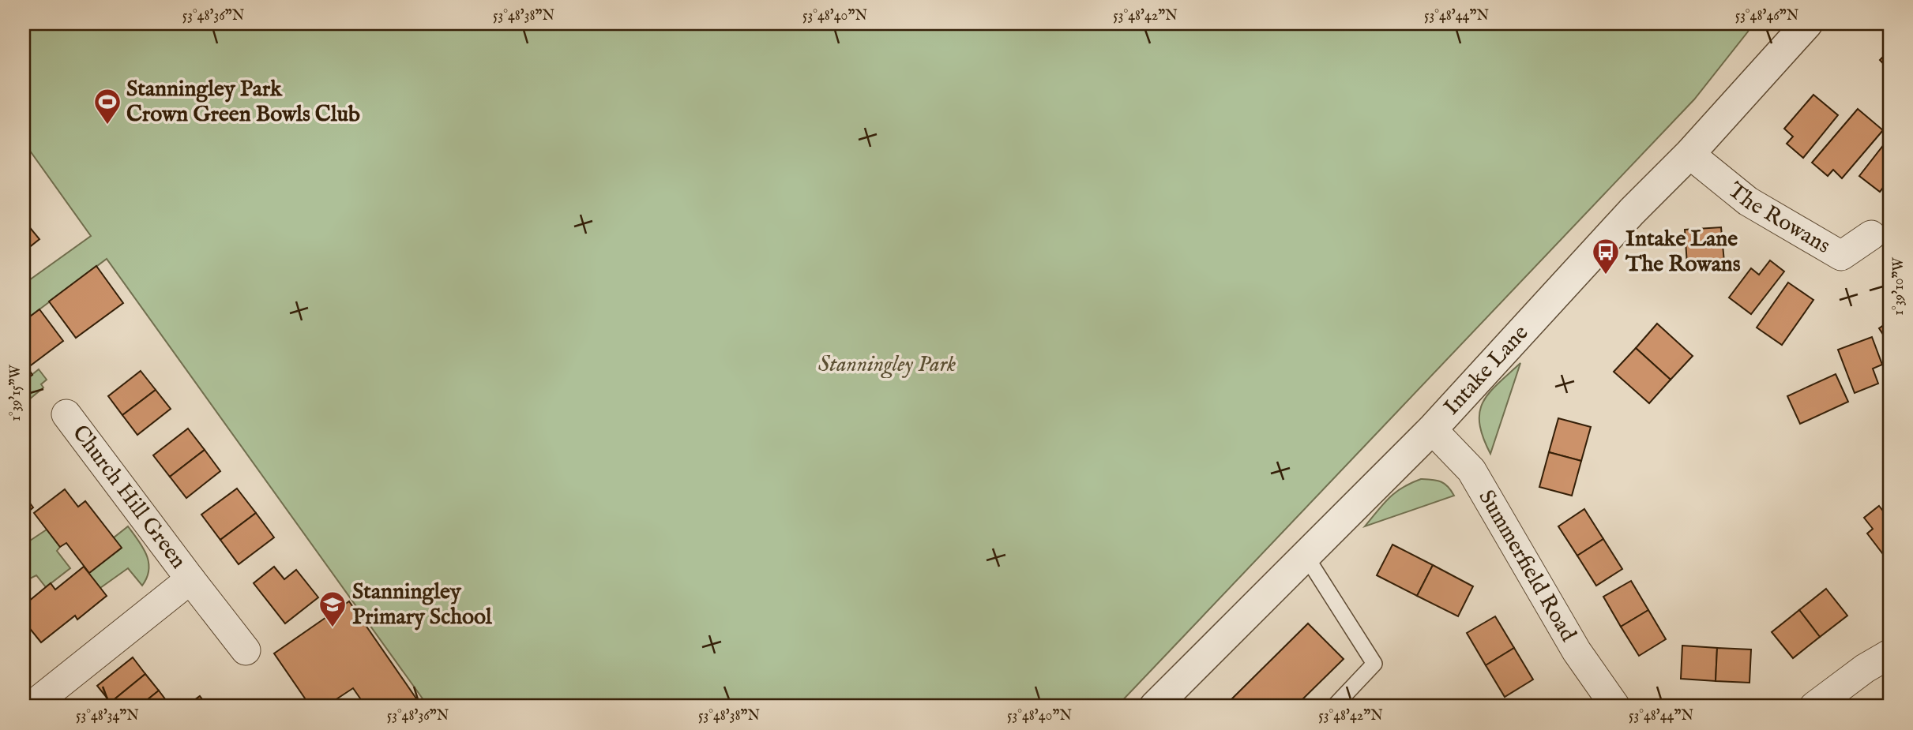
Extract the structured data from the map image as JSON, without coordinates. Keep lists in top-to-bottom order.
{
  "streets": {
    "street": [
      "The Rowans",
      "Intake Lane",
      "Church Hill Green",
      "Summerfield Road"
    ]
  },
  "crossings": [
    ["The Rowans", "Intake Lane"],
    ["Intake Lane", "Summerfield Road"]
  ],
  "parks": ["Stanningley Park"],
  "places": {
    "sports": ["Stanningley Park Crown Green Bowls Club"],
    "bus stop": ["Intake Lane The Rowans"],
    "school or university": ["Stanningley Primary School"]
  },
  "coordinates": [
    "53°48'36\"N",
    "53°48'38\"N",
    "53°48'40\"N",
    "53°48'42\"N",
    "53°48'44\"N",
    "53°48'46\"N",
    "1°39'10\"W",
    "1°39'15\"W",
    "53°48'34\"N"
  ]
}
